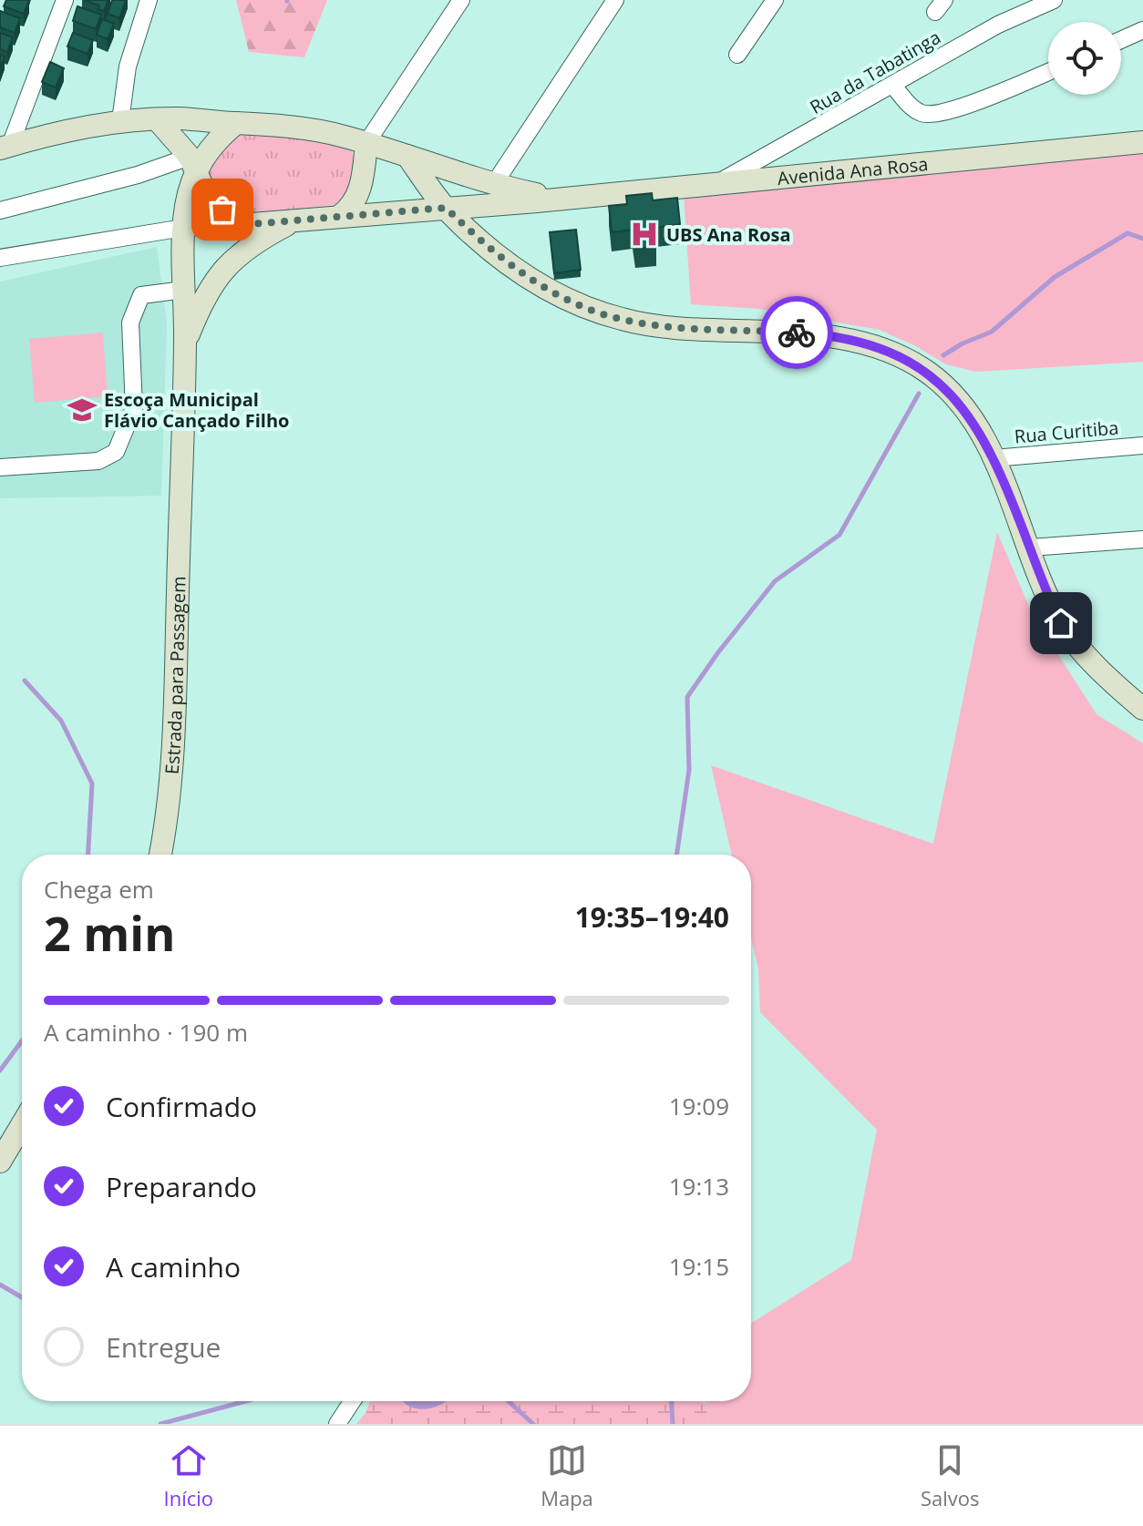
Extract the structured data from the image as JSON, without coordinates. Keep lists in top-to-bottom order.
{
  "streets": {
    "main road": ["Avenida Ana Rosa", "Estrada para Passagem"],
    "street": ["Rua da Tabatinga", "Rua Curitiba"]
  },
  "crossings": [
    ["Rua da Tabatinga", "Avenida Ana Rosa"]
  ],
  "places": {
    "hospital": ["UBS Ana Rosa"],
    "school or university": ["Escoça Municipal Flávio Cançado Filho"]
  },
  "page": {
    "heading": ["2 min", "Chega em", "19:35–19:40"],
    "bar": "A caminho · 190 m",
    "list": [
      ["Confirmado", "19:09"],
      ["Preparando", "19:13"],
      ["A caminho", "19:15"],
      "Entregue"
    ],
    "tabs": ["Início", "Mapa", "Salvos"]
  }
}
